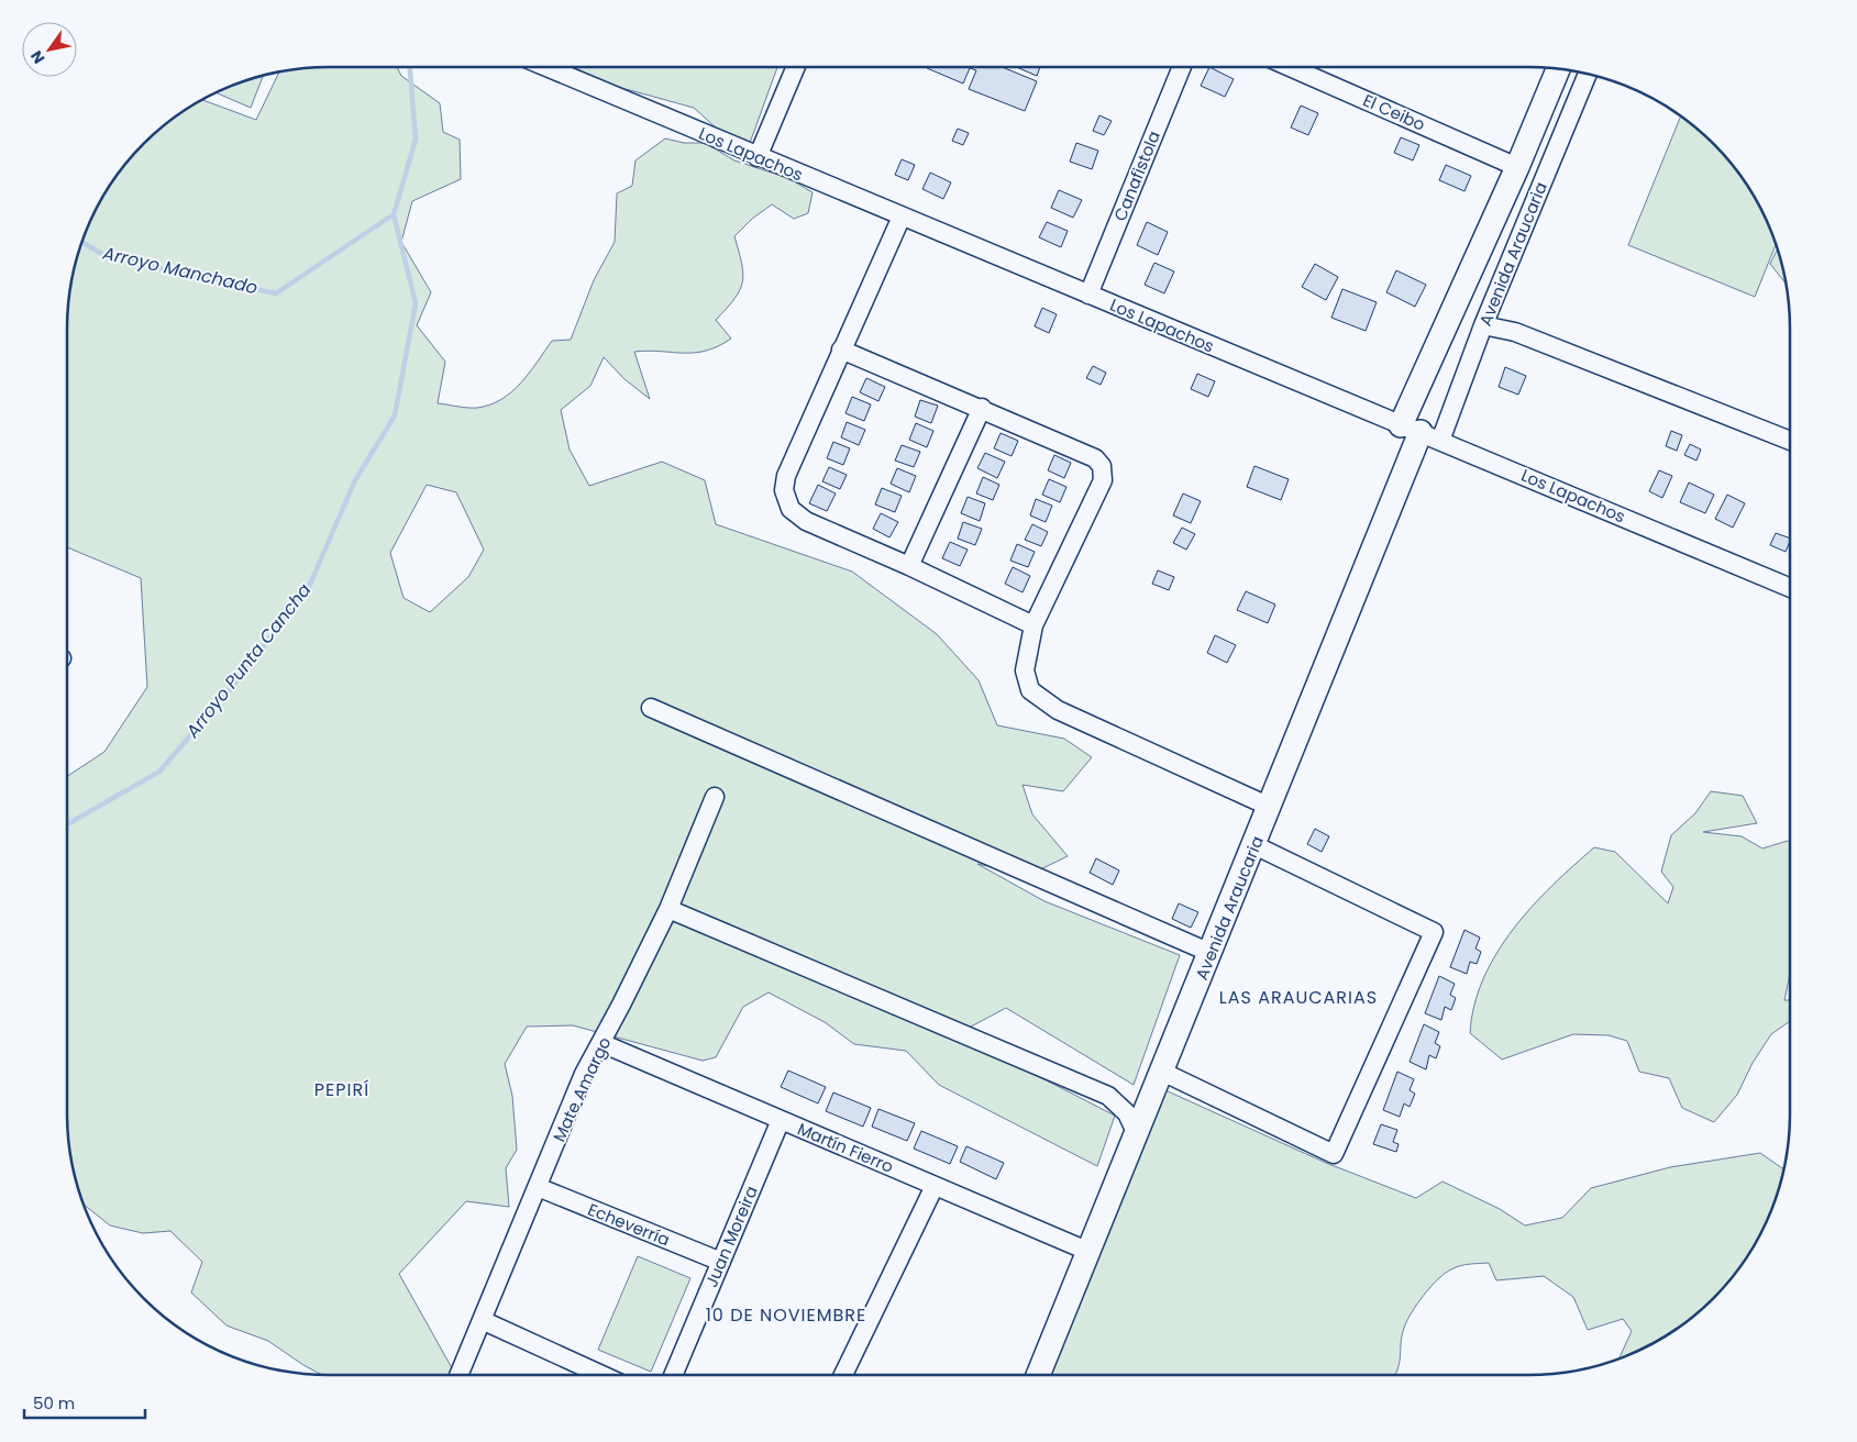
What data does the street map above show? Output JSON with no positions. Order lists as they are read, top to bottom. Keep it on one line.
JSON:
{"streets":{"main road":["Avenida Araucaria"],"street":["El Ceibo","Los Lapachos","Canafistola","Mate Amargo","Martín Fierro","Echeverría","Juan Moreira"]},"crossings":[["El Ceibo","Avenida Araucaria"],["Los Lapachos","Canafistola"],["Los Lapachos","Avenida Araucaria"],["Avenida Araucaria","Martín Fierro"],["Mate Amargo","Martín Fierro"],["Mate Amargo","Echeverría"],["Martín Fierro","Juan Moreira"],["Echeverría","Juan Moreira"]],"districts":["LAS ARAUCARIAS","PEPIRÍ","10 DE NOVIEMBRE"],"water":["Arroyo Manchado","Arroyo Punta Cancha"],"scale_bar":"50 m","north":"bottom left"}
